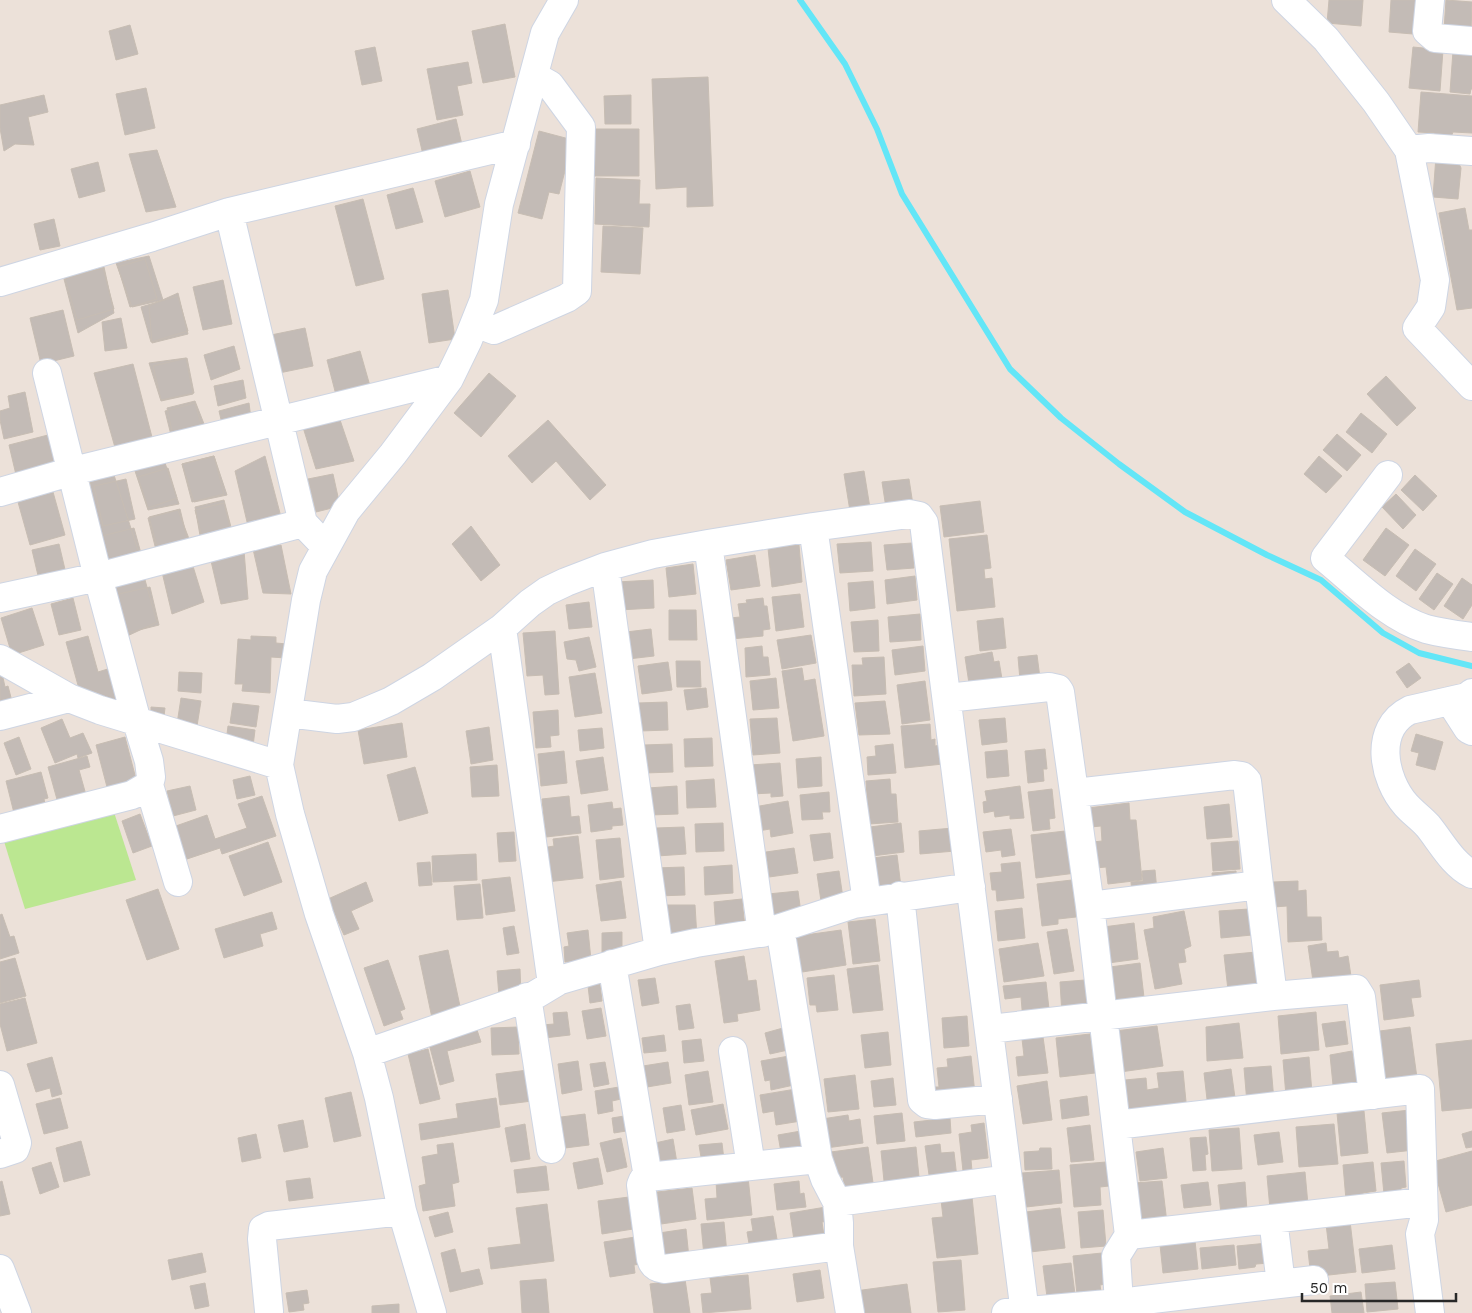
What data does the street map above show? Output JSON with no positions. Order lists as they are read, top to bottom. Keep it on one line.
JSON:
{"scale_bar":"50 m"}
